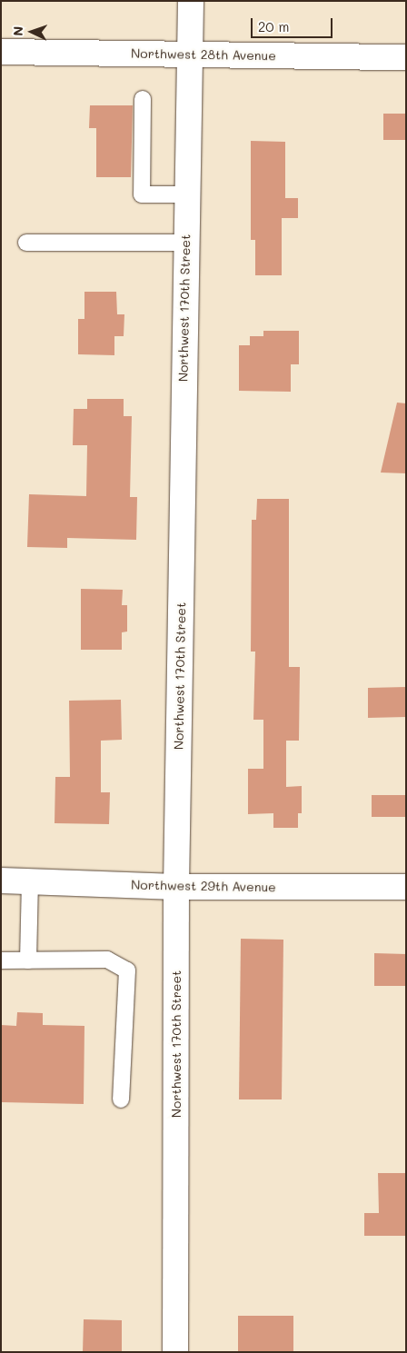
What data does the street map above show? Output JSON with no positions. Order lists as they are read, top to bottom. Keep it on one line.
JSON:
{"streets":{"street":["Northwest 28th Avenue","Northwest 170th Street","Northwest 29th Avenue"]},"crossings":[["Northwest 28th Avenue","Northwest 170th Street"],["Northwest 170th Street","Northwest 29th Avenue"]],"scale_bar":"20 m","north":"left"}
